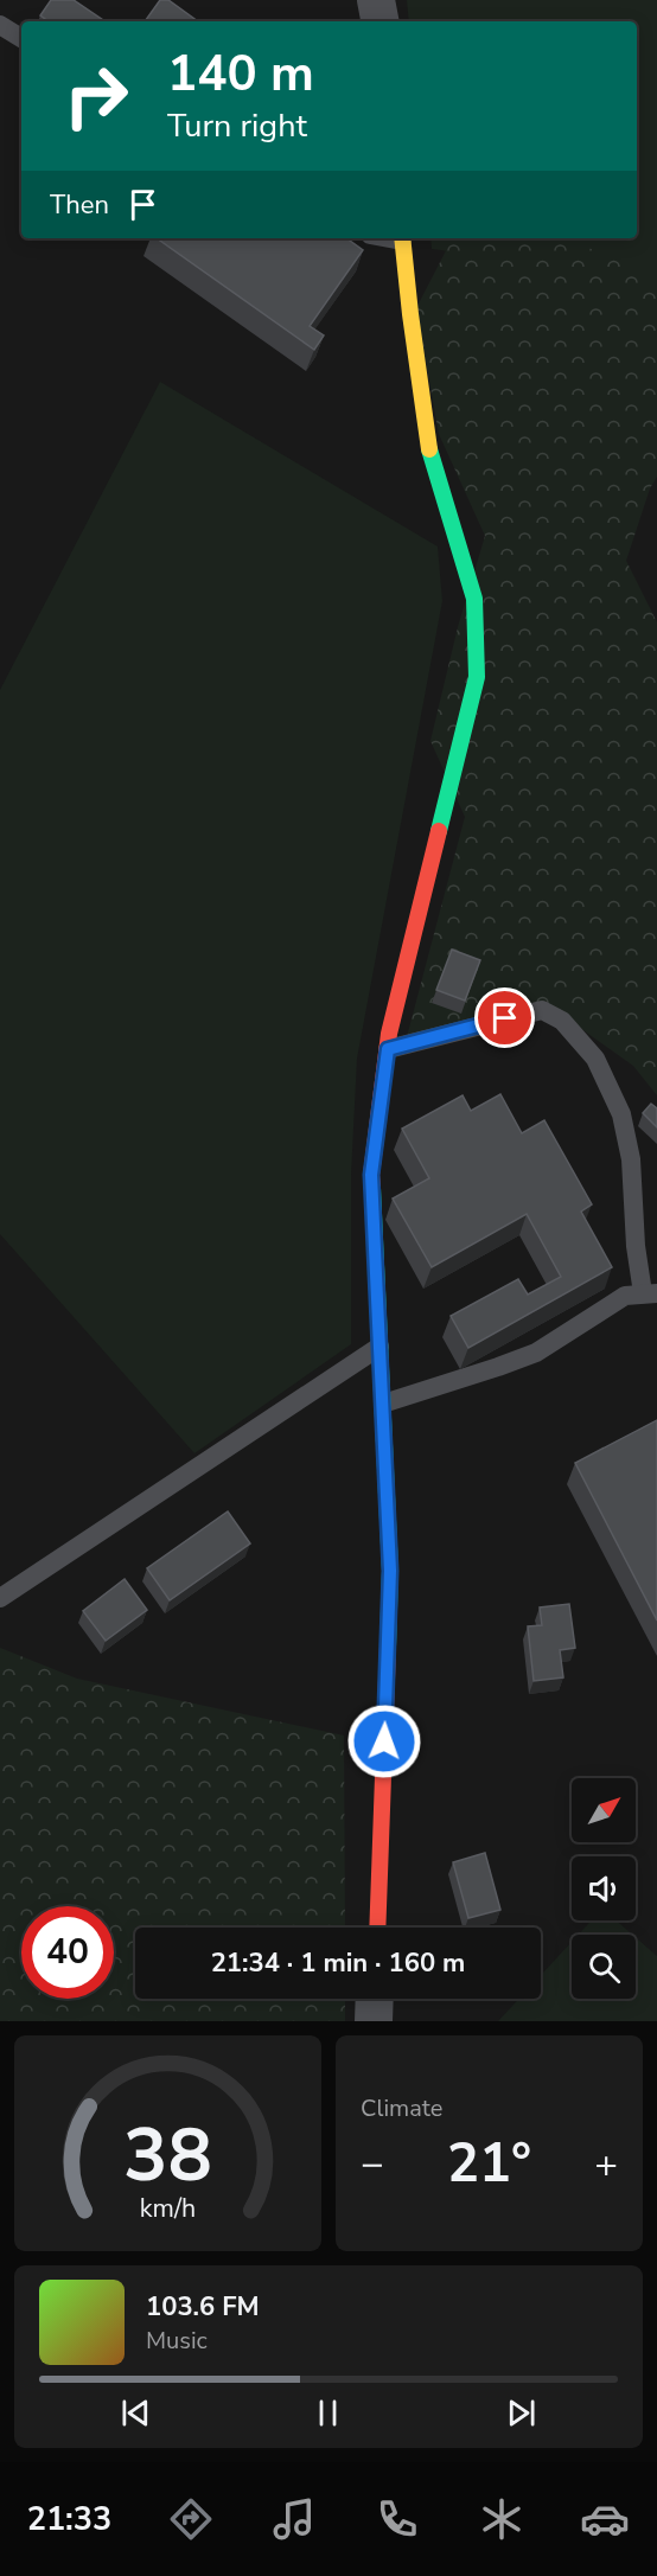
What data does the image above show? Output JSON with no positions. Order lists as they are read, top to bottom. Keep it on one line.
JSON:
{"north":"top right","page":{"turn":["140 m","Turn right"],"then":"Then","limit":"40","trip":"21:34 · 1 min · 160 m","tile":"Climate","heat":["−","21°","+"],"song":["103.6 FM","Music"],"tabs":"21:33","gauge":["38","km/h"]}}
